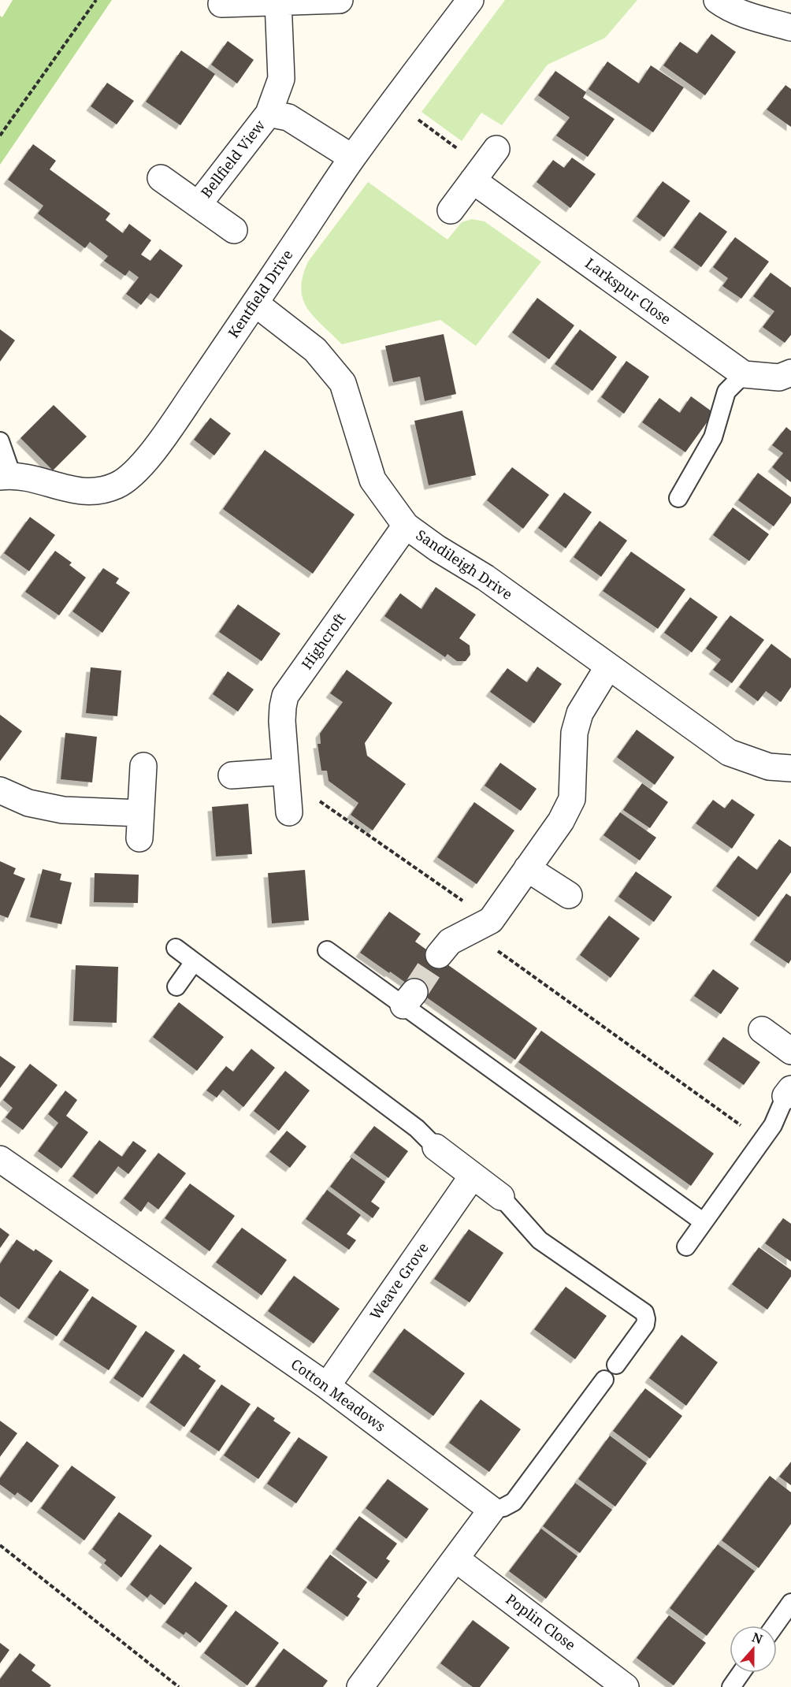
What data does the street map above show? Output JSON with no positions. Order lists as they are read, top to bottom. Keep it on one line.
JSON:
{"streets":{"street":["Bellfield View","Larkspur Close","Kentfield Drive","Sandileigh Drive","Highcroft","Weave Grove","Cotton Meadows","Poplin Close"]},"crossings":[["Bellfield View","Kentfield Drive"],["Kentfield Drive","Sandileigh Drive"],["Sandileigh Drive","Highcroft"],["Weave Grove","Cotton Meadows"]],"north":"top"}
